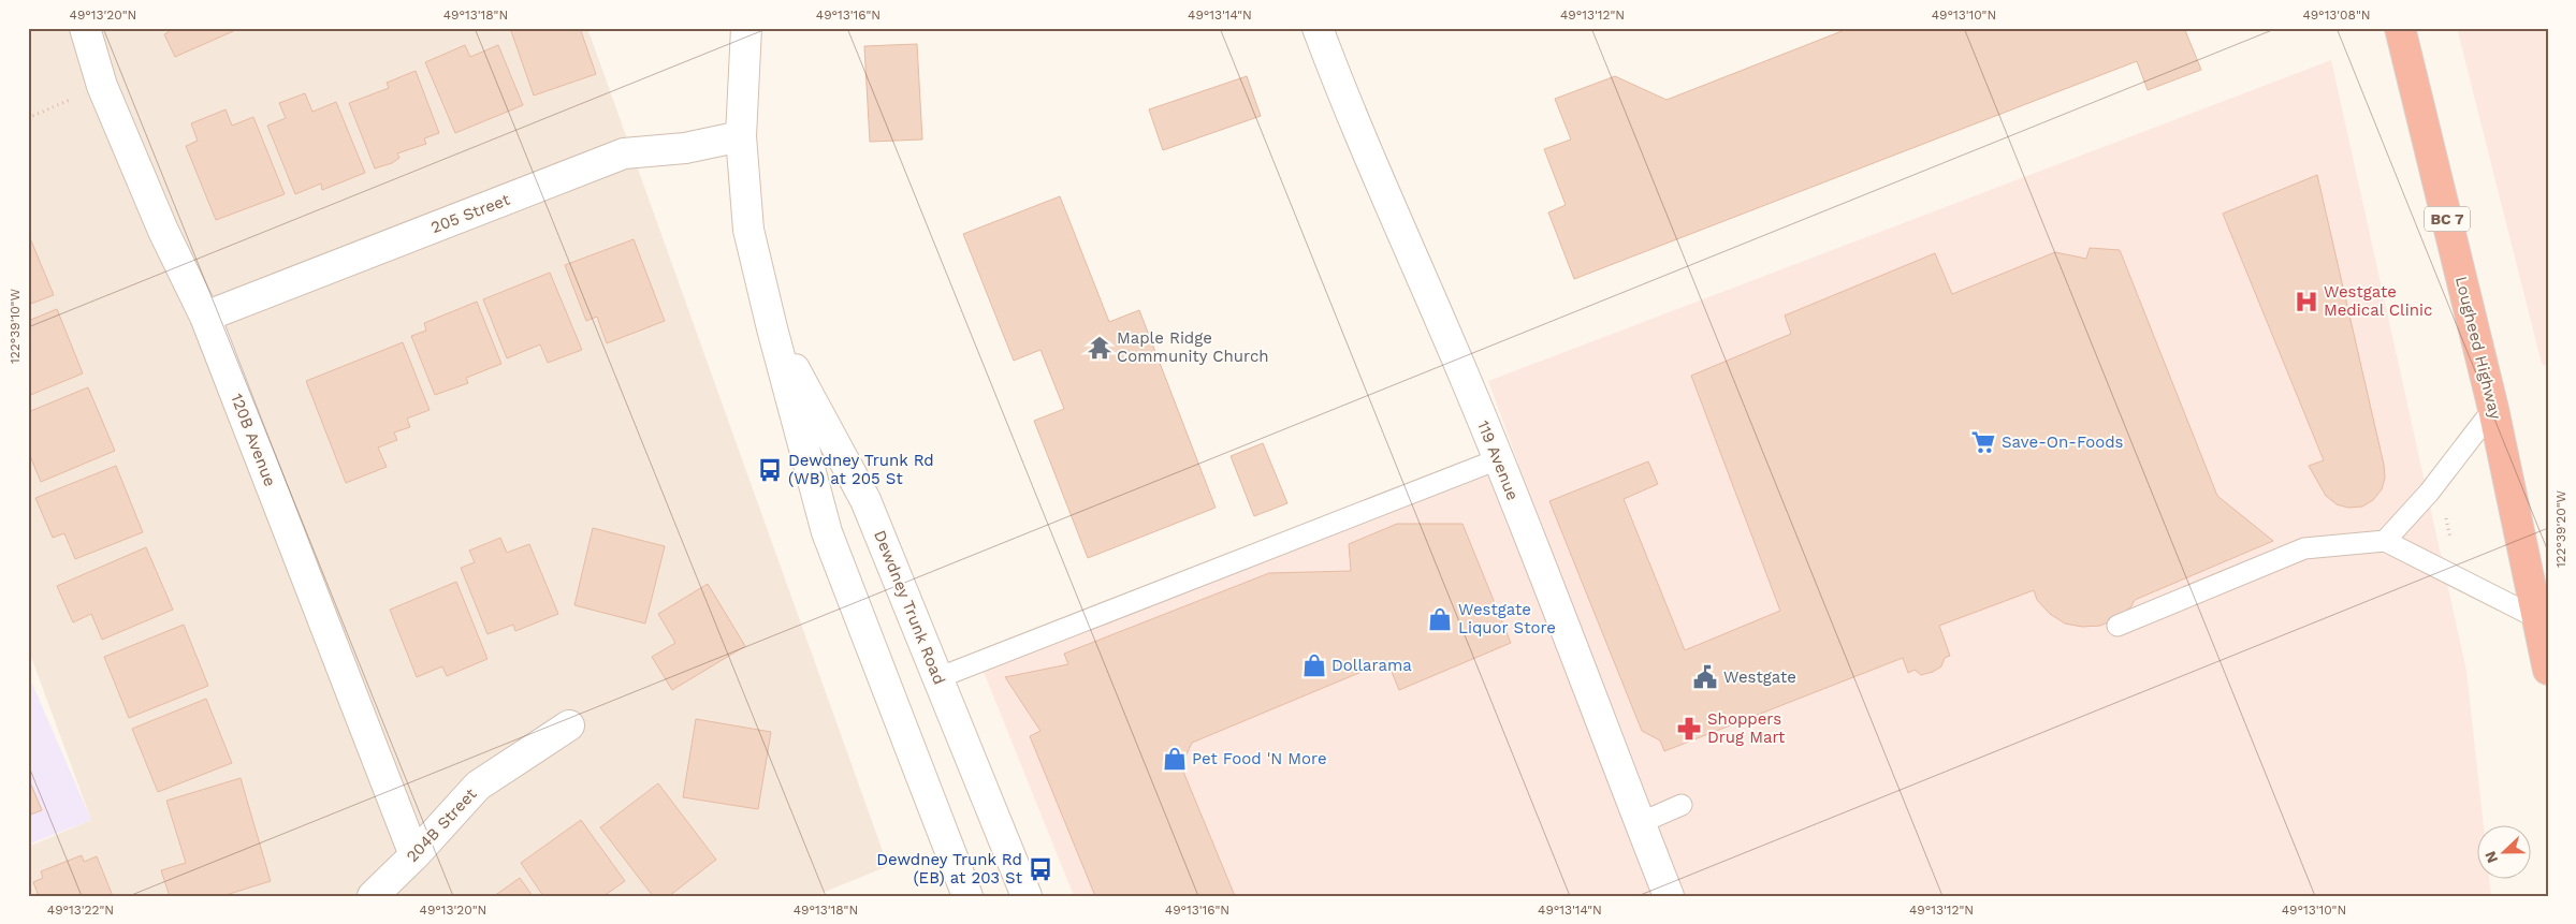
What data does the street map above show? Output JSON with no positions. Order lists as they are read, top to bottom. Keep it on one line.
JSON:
{"streets":{"highway":["BC 7","Lougheed Highway"],"street":["205 Street","120B Avenue","119 Avenue","Dewdney Trunk Road","204B Street"]},"crossings":[["205 Street","120B Avenue"],["205 Street","Dewdney Trunk Road"],["120B Avenue","204B Street"]],"places":{"hospital":["Westgate Medical Clinic"],"temple":["Maple Ridge Community Church"],"supermarket":["Save-On-Foods"],"bus stop":["Dewdney Trunk Rd (WB) at 205 St","Dewdney Trunk Rd (EB) at 203 St"],"shop":["Westgate Liquor Store","Dollarama","Pet Food 'N More"],"public building":["Westgate"],"pharmacy":["Shoppers Drug Mart"]},"north":"left","coordinates":["49°13'20\"N","49°13'18\"N","49°13'16\"N","49°13'14\"N","49°13'12\"N","49°13'10\"N","49°13'08\"N","122°39'10\"W","122°39'20\"W","49°13'22\"N"]}
